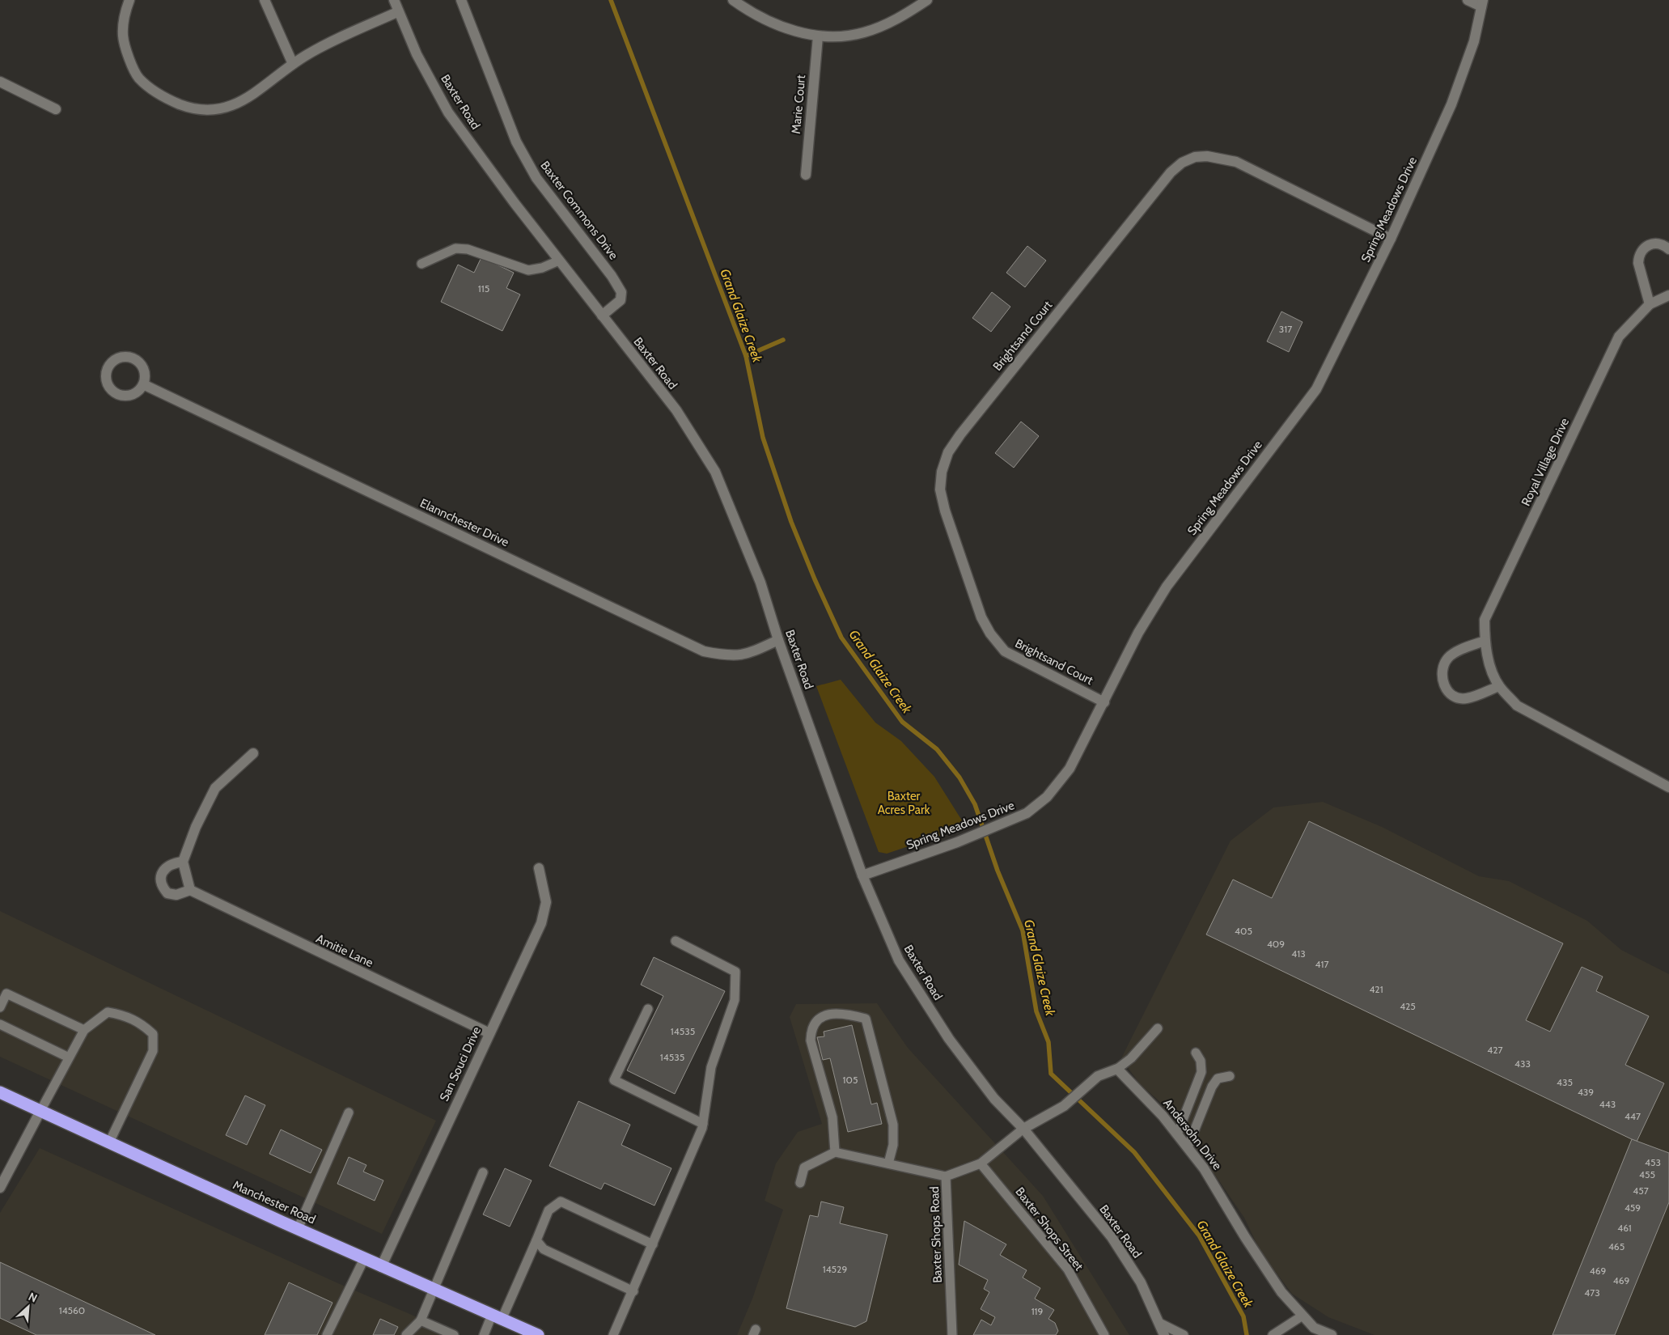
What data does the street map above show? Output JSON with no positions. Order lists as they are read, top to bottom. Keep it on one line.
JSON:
{"streets":{"highway":["Manchester Road"],"street":["Baxter Road","Marie Court","Spring Meadows Drive","Baxter Commons Drive","Brightsand Court","Royal Village Drive","Elannchester Drive","Amitie Lane","San Souci Drive","Andersohn Drive"],"lane":["Baxter Shops Street","Baxter Shops Road"]},"crossings":[["Baxter Road","Spring Meadows Drive"],["Baxter Road","Baxter Commons Drive"],["Baxter Road","Elannchester Drive"],["Baxter Road","Baxter Shops Road"],["Spring Meadows Drive","Brightsand Court"],["Amitie Lane","San Souci Drive"],["San Souci Drive","Manchester Road"],["Baxter Shops Street","Baxter Shops Road"]],"water":["Grand Glaize Creek"],"parks":["Baxter Acres Park"],"house_numbers":["115","317","405","409","413","417","421","425","14535","427","14535","433","105","435","439","443","447","453","455","457","459","461","465","14529","469","469","473","14560","119"],"north":"top right"}
